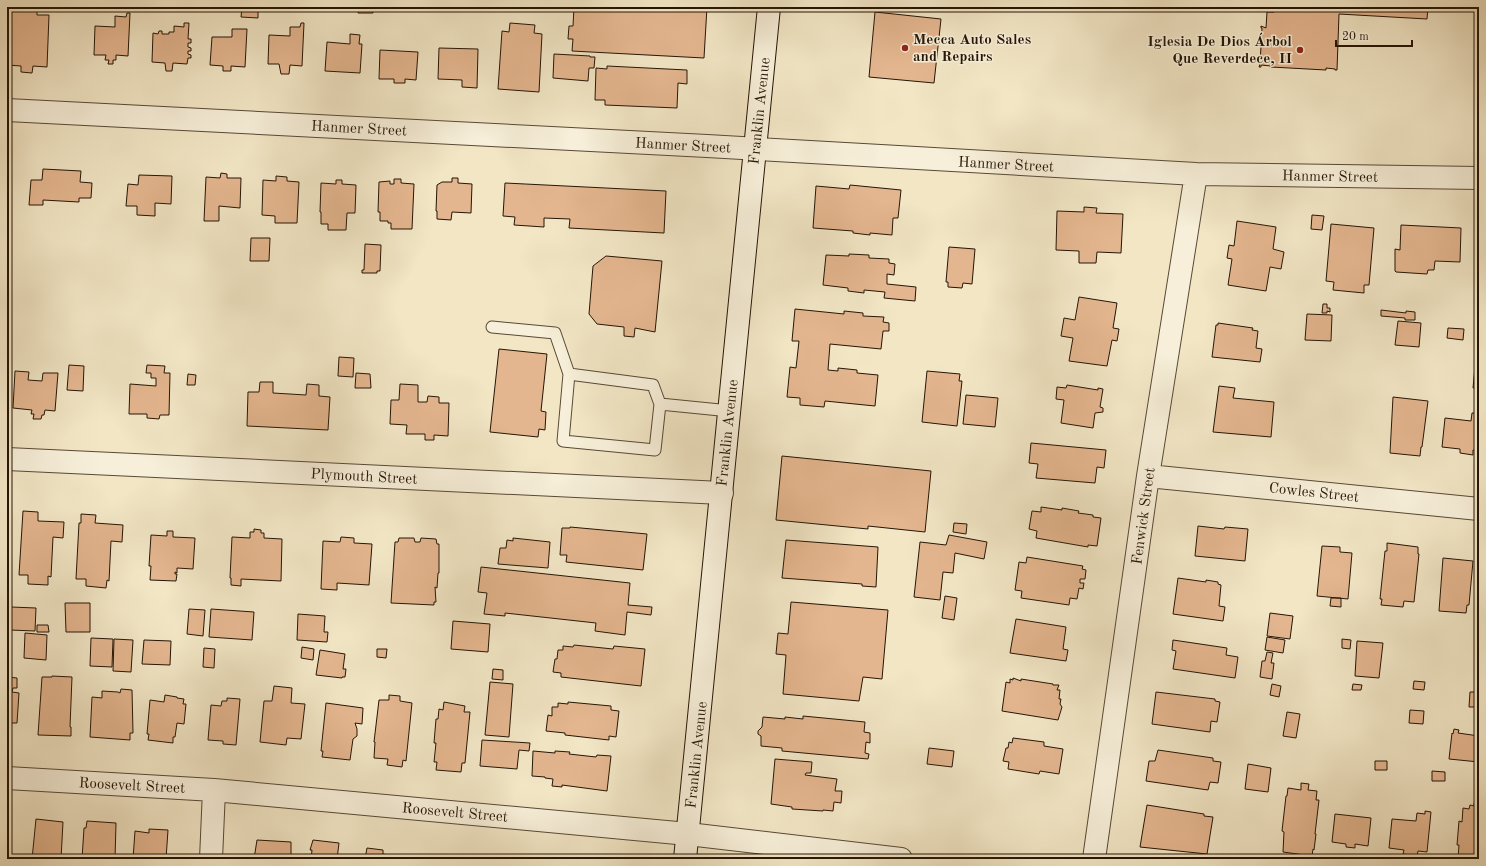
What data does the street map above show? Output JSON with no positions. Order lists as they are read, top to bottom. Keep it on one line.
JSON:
{"streets":{"street":["Franklin Avenue","Hanmer Street","Plymouth Street","Cowles Street","Fenwick Street","Roosevelt Street"]},"crossings":[["Franklin Avenue","Hanmer Street"],["Franklin Avenue","Plymouth Street"],["Franklin Avenue","Roosevelt Street"],["Hanmer Street","Fenwick Street"],["Cowles Street","Fenwick Street"]],"places":["Mecca Auto Sales and Repairs","Iglesia De Dios Árbol Que Reverdece, II"],"scale_bar":"20 m"}
